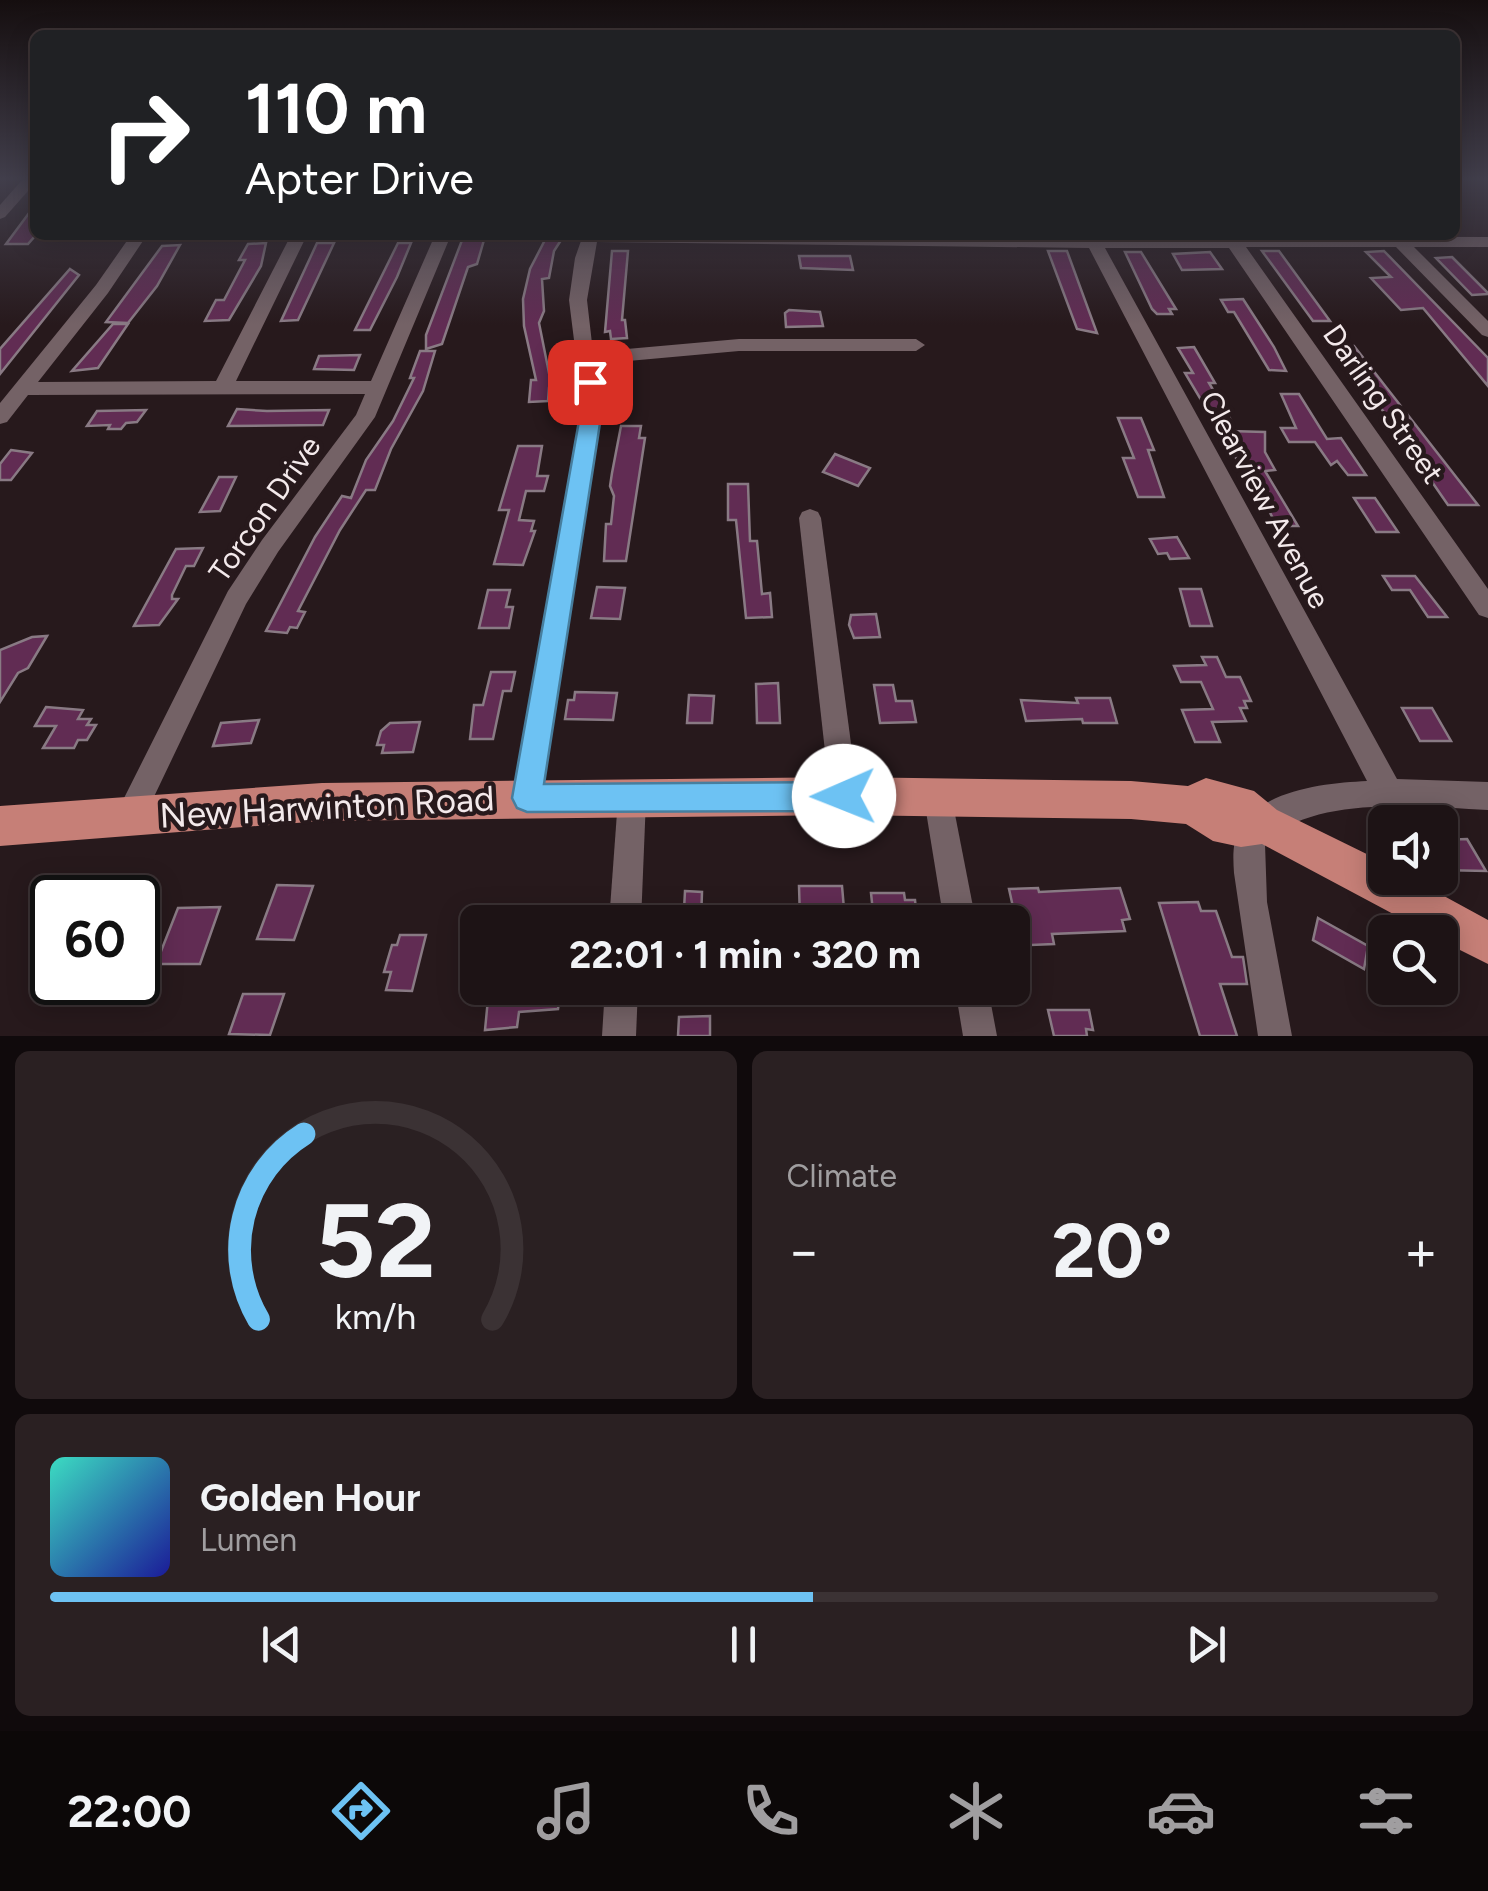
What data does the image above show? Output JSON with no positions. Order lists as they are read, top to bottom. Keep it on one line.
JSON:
{"streets":{"main road":["New Harwinton Road"],"street":["Darling Street","Clearview Avenue","Torcon Drive"]},"crossings":[["Torcon Drive","New Harwinton Road"]],"page":{"turn":["110 m","Apter Drive"],"limit":"60","trip":"22:01 · 1 min · 320 m","tile":"Climate","heat":["−","20°","+"],"song":["Golden Hour","Lumen"],"tabs":"22:00","gauge":["52","km/h"]}}
